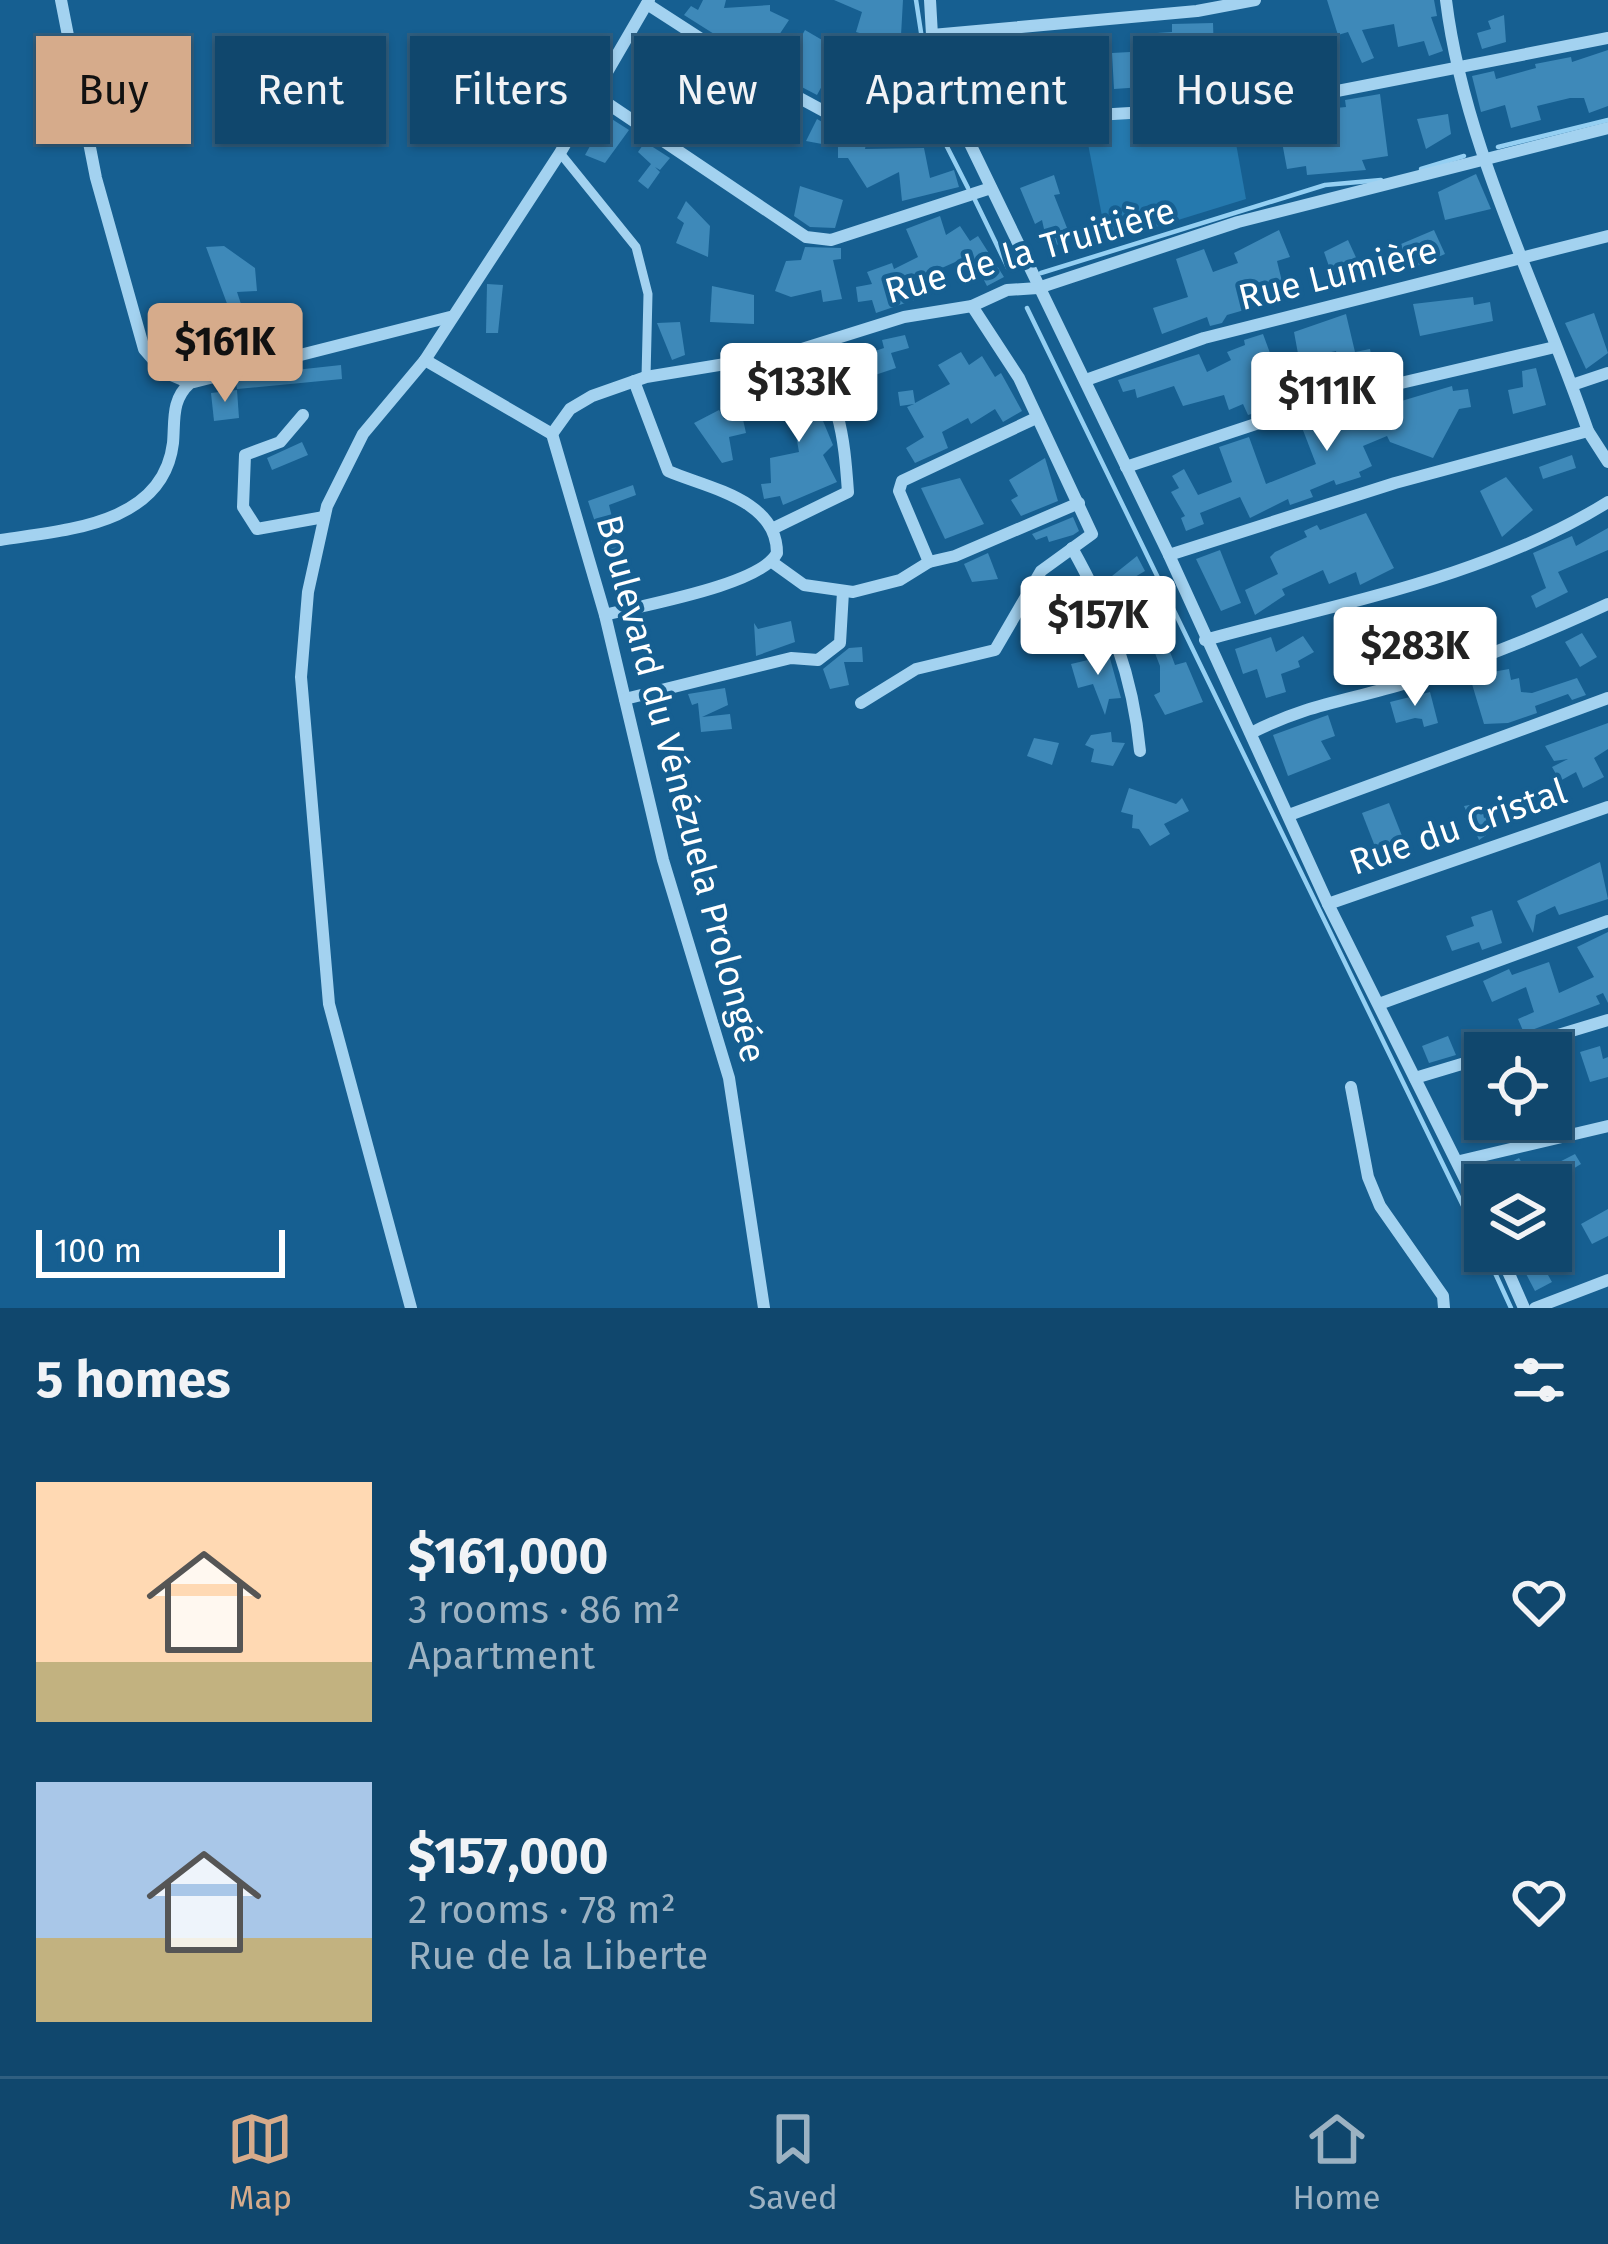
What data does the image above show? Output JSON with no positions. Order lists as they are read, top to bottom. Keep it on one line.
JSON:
{"streets":{"street":["Rue de la Truitière","Rue Lumière","Boulevard du Vénézuela Prolongée","Rue du Cristal"]},"crossings":[["Rue de la Truitière","Boulevard du Vénézuela Prolongée"]],"scale_bar":"100 m","page":{"chip":["Buy","Rent","Filters","New","Apartment","House"],"price":["$161K","$133K","$111K","$157K","$283K"],"scale":"100 m","heading":"5 homes","list":[{"name":"$161,000","note":"3 rooms · 86 m² · Apartment"},{"name":"$157,000","note":"2 rooms · 78 m² · Rue de la Liberte"}],"tabs":["Map","Saved","Home"]}}
